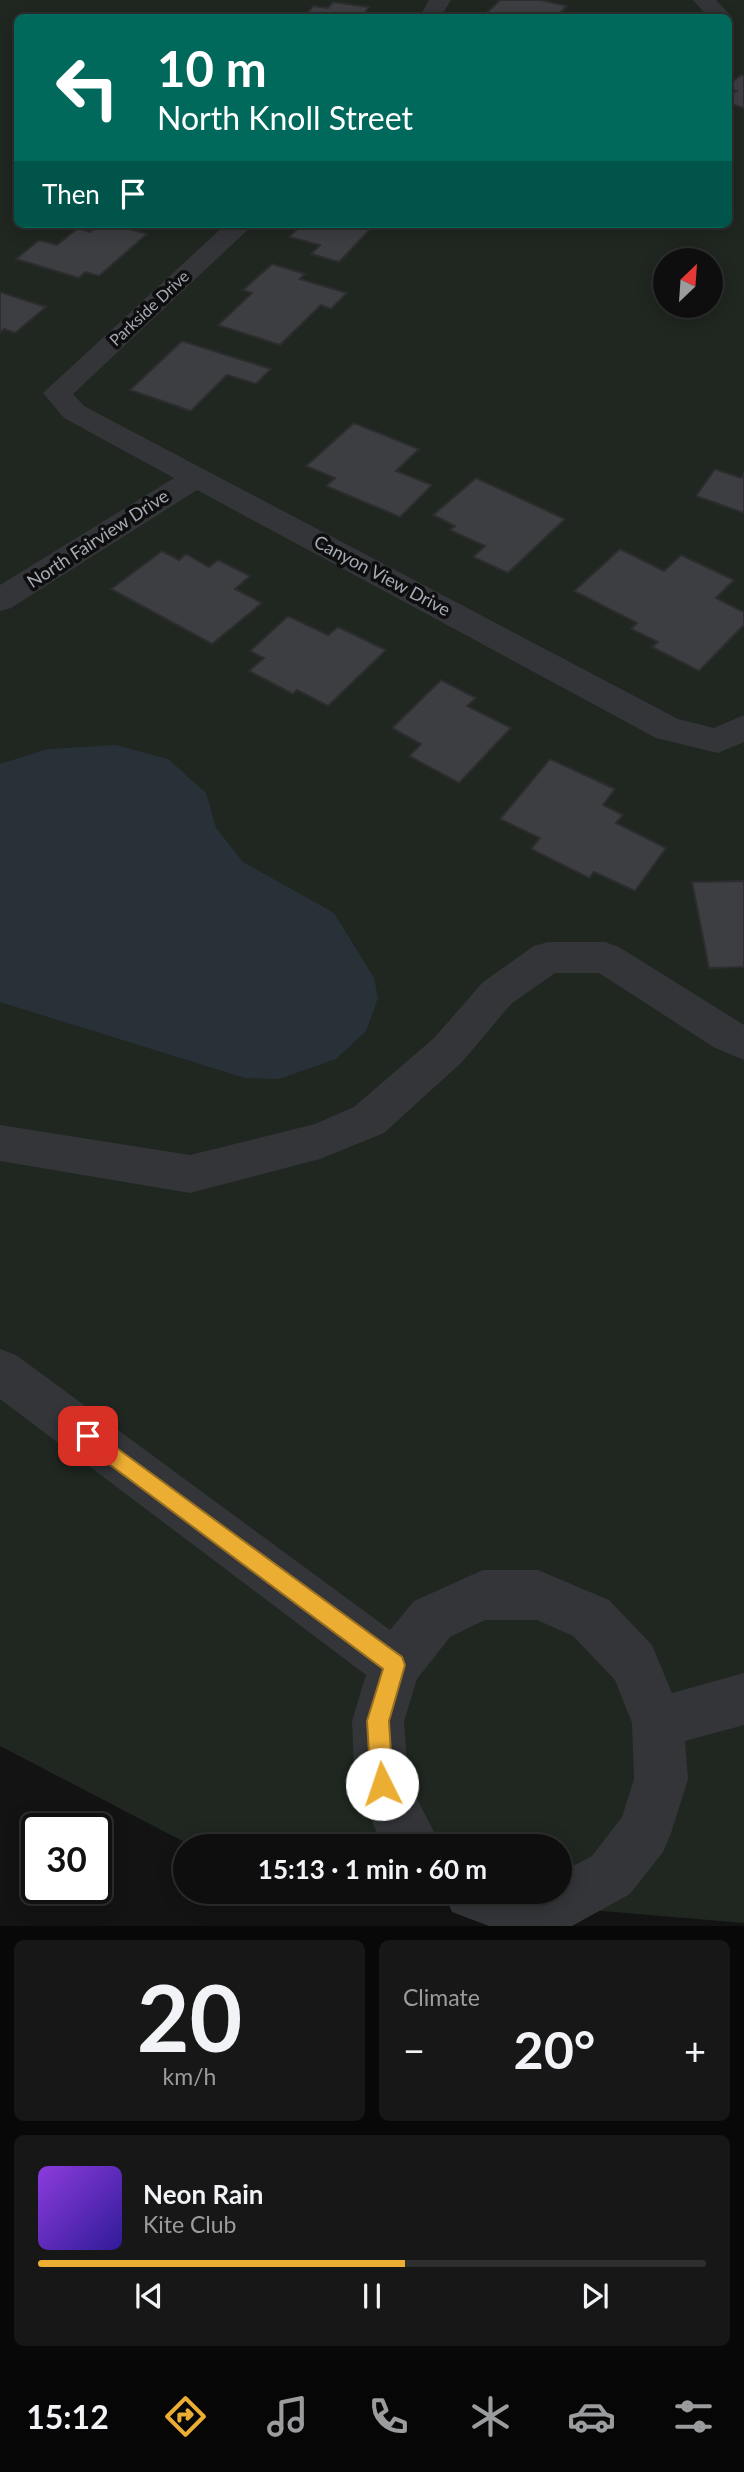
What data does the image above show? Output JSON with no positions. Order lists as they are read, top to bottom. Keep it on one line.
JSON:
{"streets":{"street":["Parkside Drive","North Fairview Drive","Canyon View Drive"]},"crossings":[["Parkside Drive","Canyon View Drive"],["North Fairview Drive","Canyon View Drive"]],"north":"top right","page":{"turn":["10 m","North Knoll Street"],"then":"Then","limit":"30","trip":"15:13 · 1 min · 60 m","tile":[["20","km/h"],"Climate"],"heat":["−","20°","+"],"song":["Neon Rain","Kite Club"],"tabs":"15:12"}}
